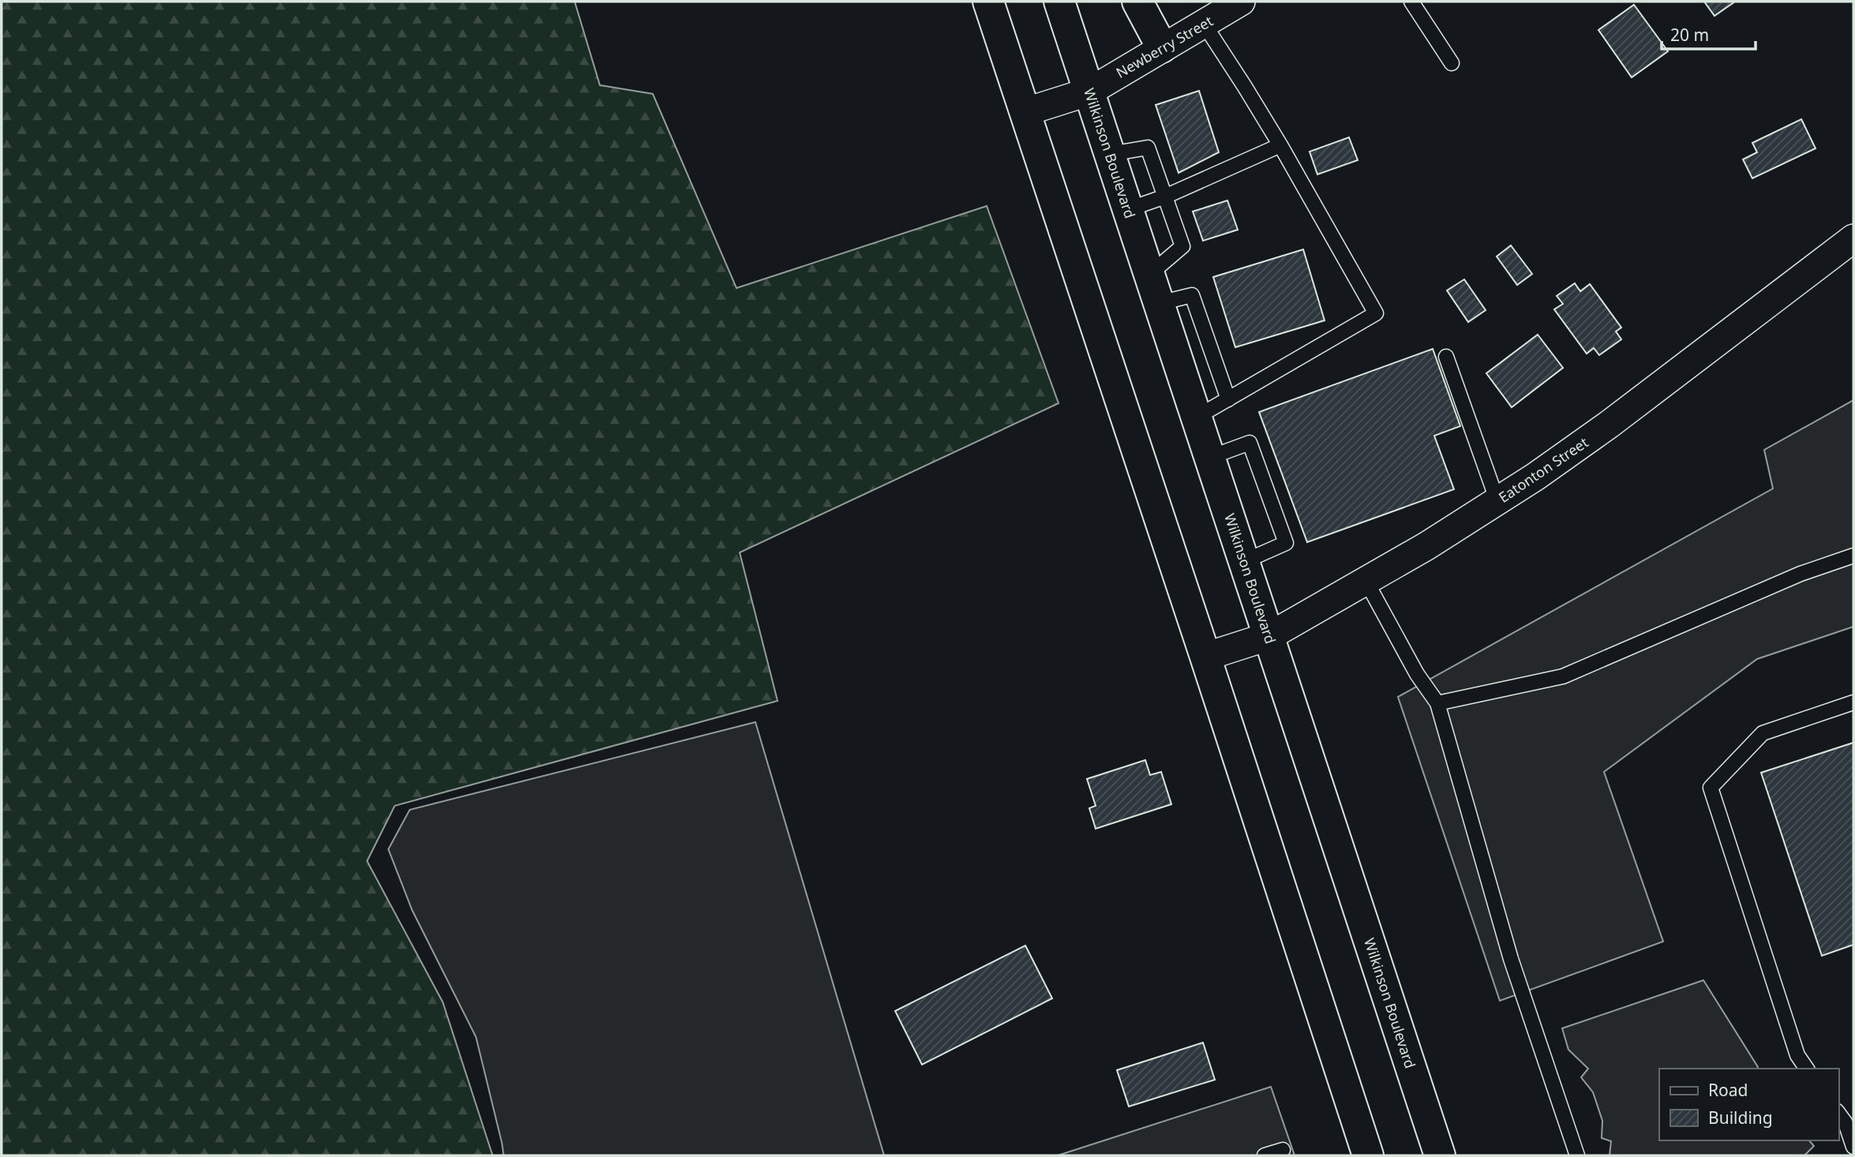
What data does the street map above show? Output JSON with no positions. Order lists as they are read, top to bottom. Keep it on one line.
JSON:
{"streets":{"main road":["Wilkinson Boulevard"],"street":["Newberry Street","Eatonton Street"]},"crossings":[["Newberry Street","Wilkinson Boulevard"],["Wilkinson Boulevard","Eatonton Street"]],"legend":["Road","Building"],"scale_bar":"20 m"}
